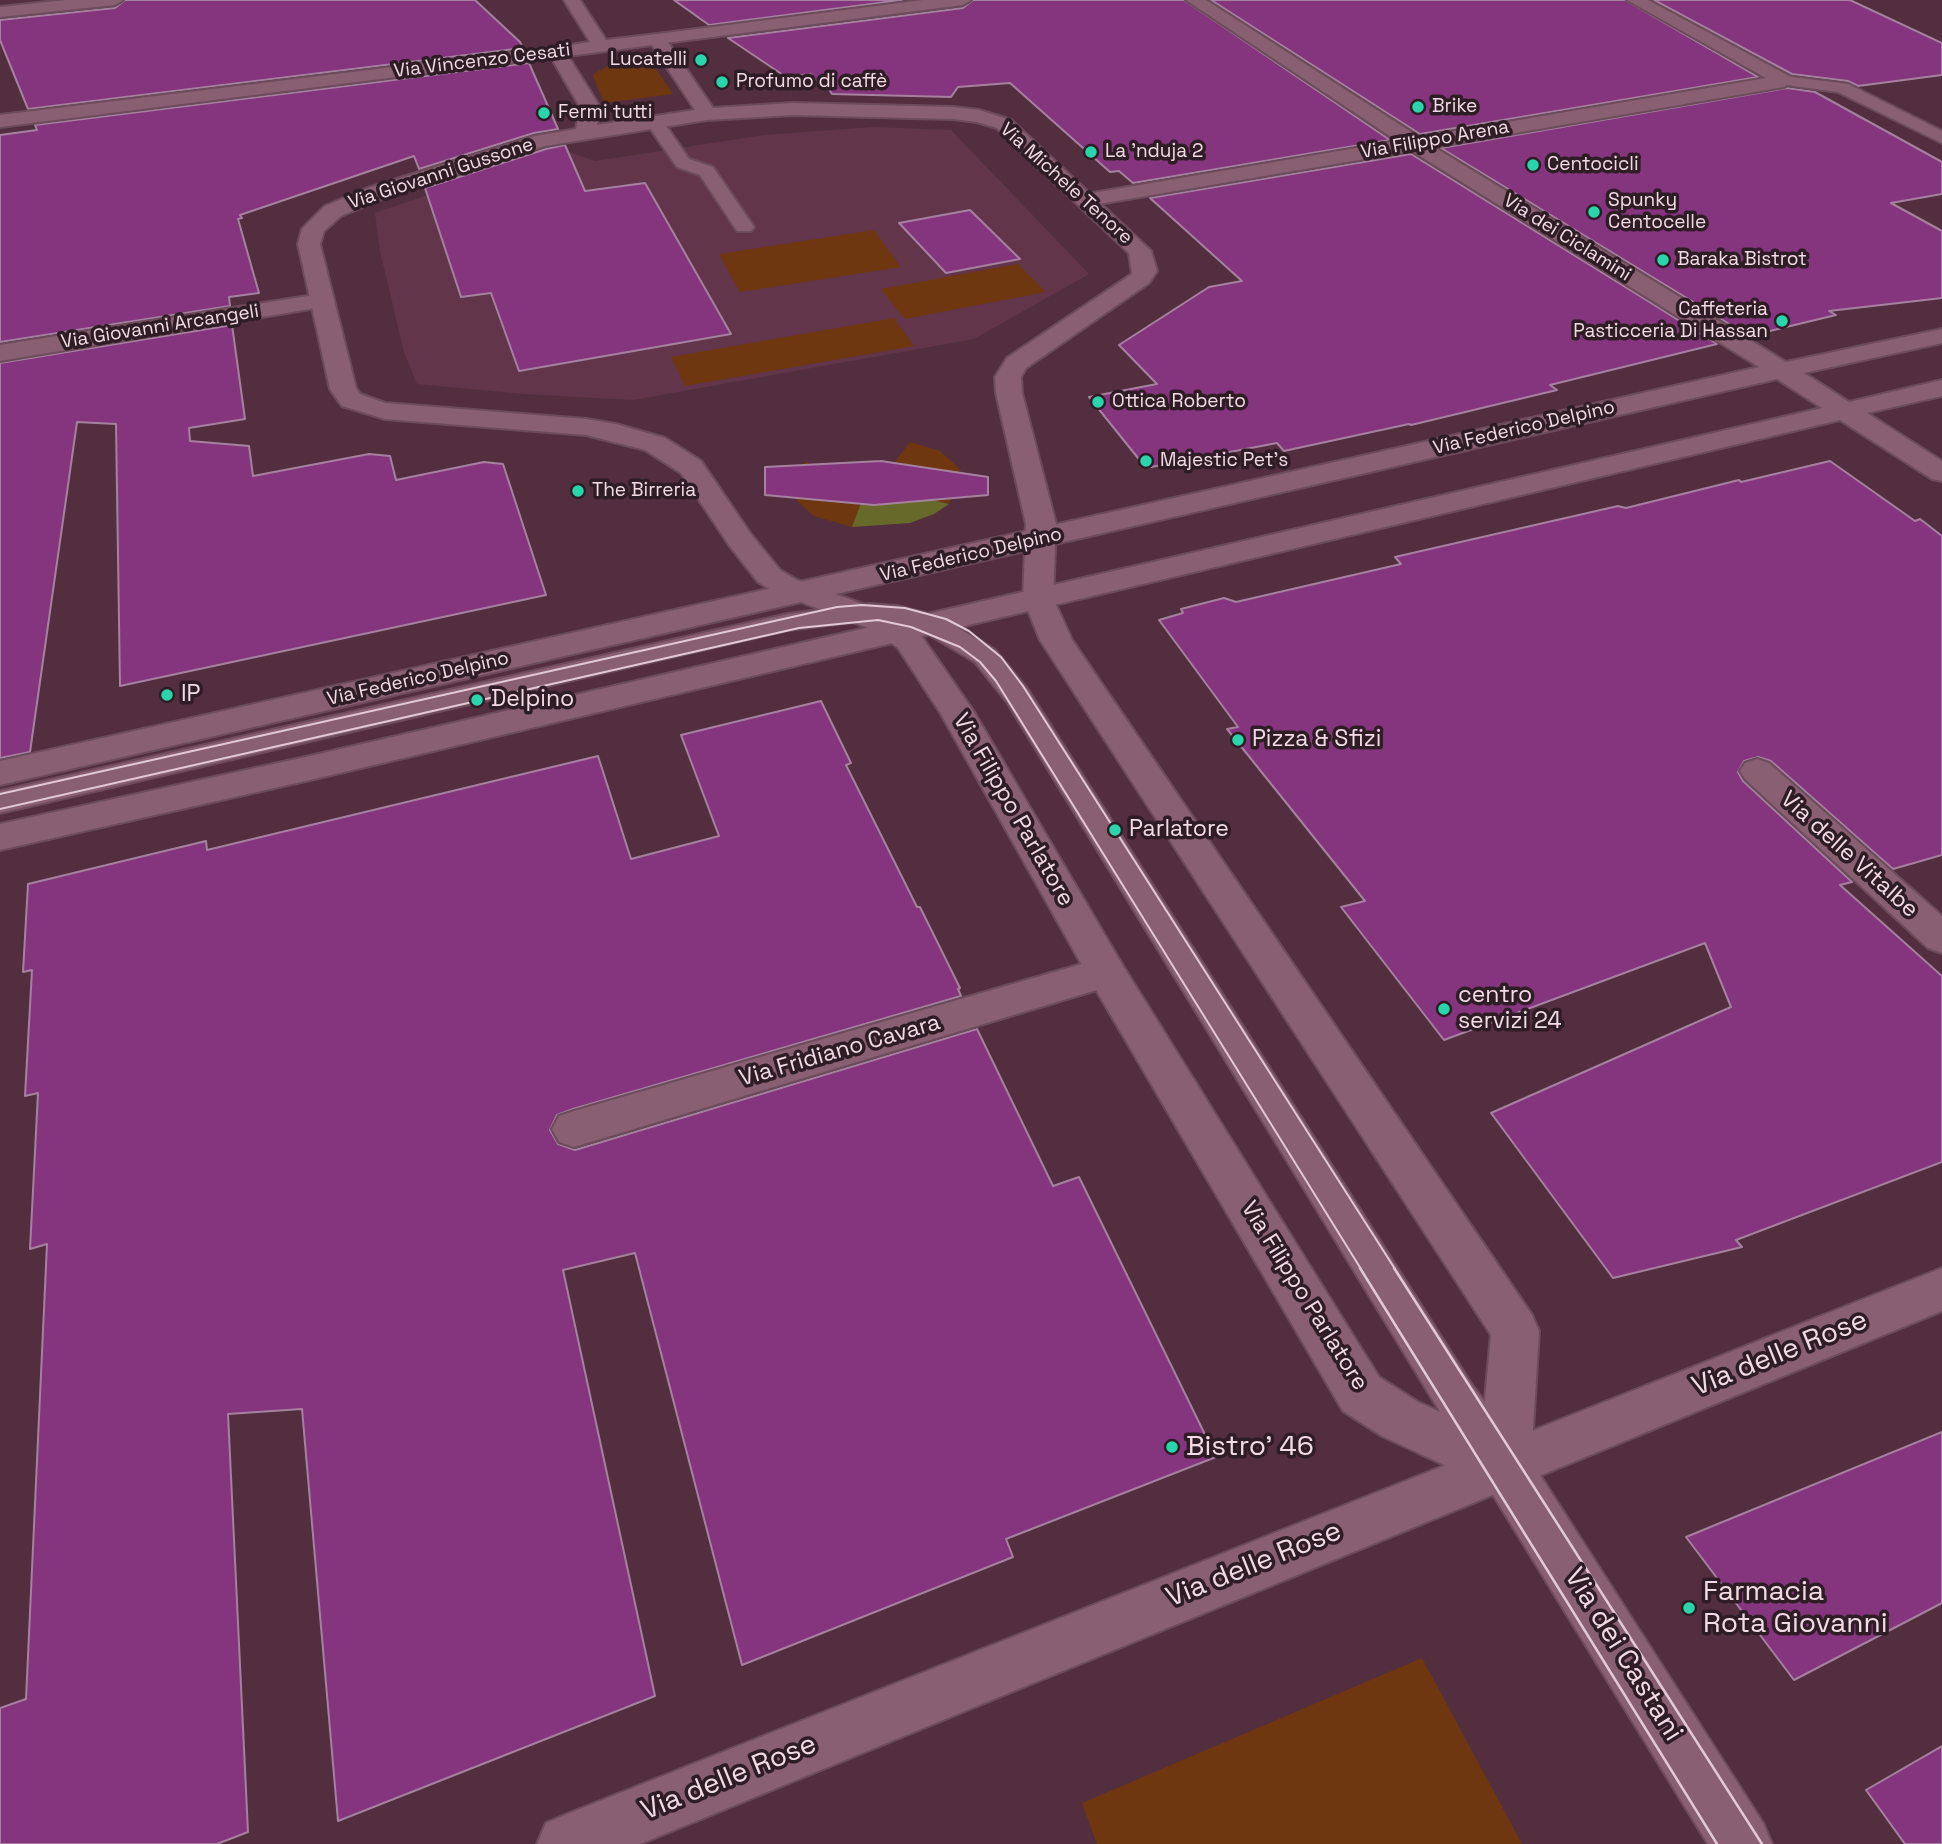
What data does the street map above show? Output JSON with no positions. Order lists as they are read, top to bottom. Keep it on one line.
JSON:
{"streets":{"street":["Via Vincenzo Cesati","Via Filippo Arena","Via Giovanni Gussone","Via Michele Tenore","Via dei Ciclamini","Via Giovanni Arcangeli","Via Federico Delpino","Via Filippo Parlatore","Via delle Vitalbe","Via Fridiano Cavara","Via delle Rose","Via dei Castani"]},"crossings":[["Via Filippo Arena","Via Michele Tenore"],["Via Filippo Arena","Via dei Ciclamini"],["Via Giovanni Gussone","Via Michele Tenore"],["Via Giovanni Gussone","Via Giovanni Arcangeli"],["Via Giovanni Gussone","Via Federico Delpino"],["Via Michele Tenore","Via Federico Delpino"],["Via dei Ciclamini","Via Federico Delpino"],["Via Filippo Parlatore","Via Fridiano Cavara"],["Via Filippo Parlatore","Via delle Rose"],["Via Filippo Parlatore","Via dei Castani"],["Via delle Rose","Via dei Castani"]],"places":["Lucatelli","Profumo di caffè","Brike","Fermi tutti","La 'nduja 2","Centocicli","Spunky Centocelle","Baraka Bistrot","Caffeteria Pasticceria Di Hassan","Ottica Roberto","Majestic Pet's","The Birreria","IP","Delpino","Pizza & Sfizi","Parlatore","centro servizi 24","Bistro’ 46","Farmacia Rota Giovanni"]}
